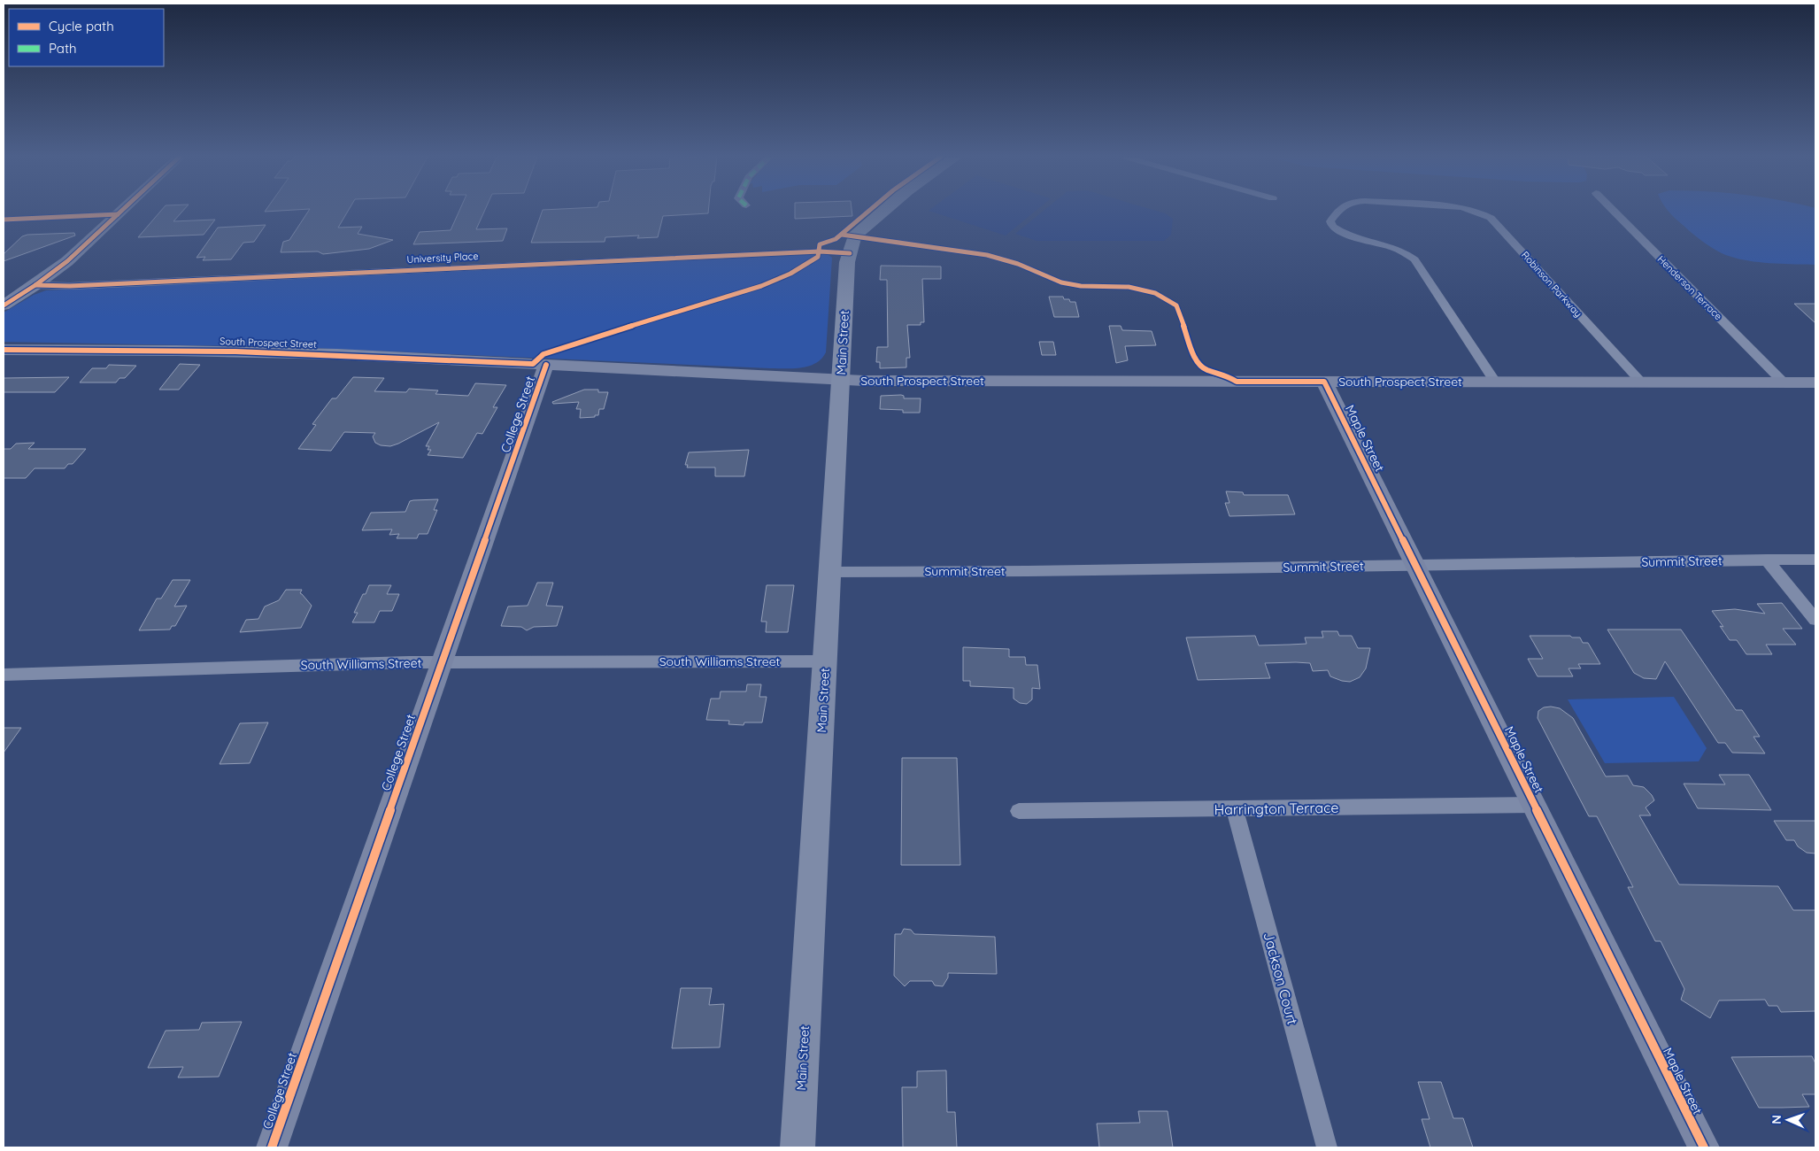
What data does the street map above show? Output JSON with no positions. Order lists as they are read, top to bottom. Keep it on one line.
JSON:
{"streets":{"main road":["Main Street"],"street":["University Place","Robinson Parkway","Henderson Terrace","South Prospect Street","College Street","Maple Street","Summit Street","South Williams Street","Harrington Terrace","Jackson Court"]},"crossings":[["University Place","Main Street"],["Robinson Parkway","South Prospect Street"],["Henderson Terrace","South Prospect Street"],["South Prospect Street","Main Street"],["South Prospect Street","College Street"],["South Prospect Street","Maple Street"],["Main Street","Summit Street"],["Main Street","South Williams Street"],["College Street","South Williams Street"],["Maple Street","Summit Street"],["Maple Street","Harrington Terrace"],["Harrington Terrace","Jackson Court"]],"legend":["Cycle path","Path"],"north":"left"}
